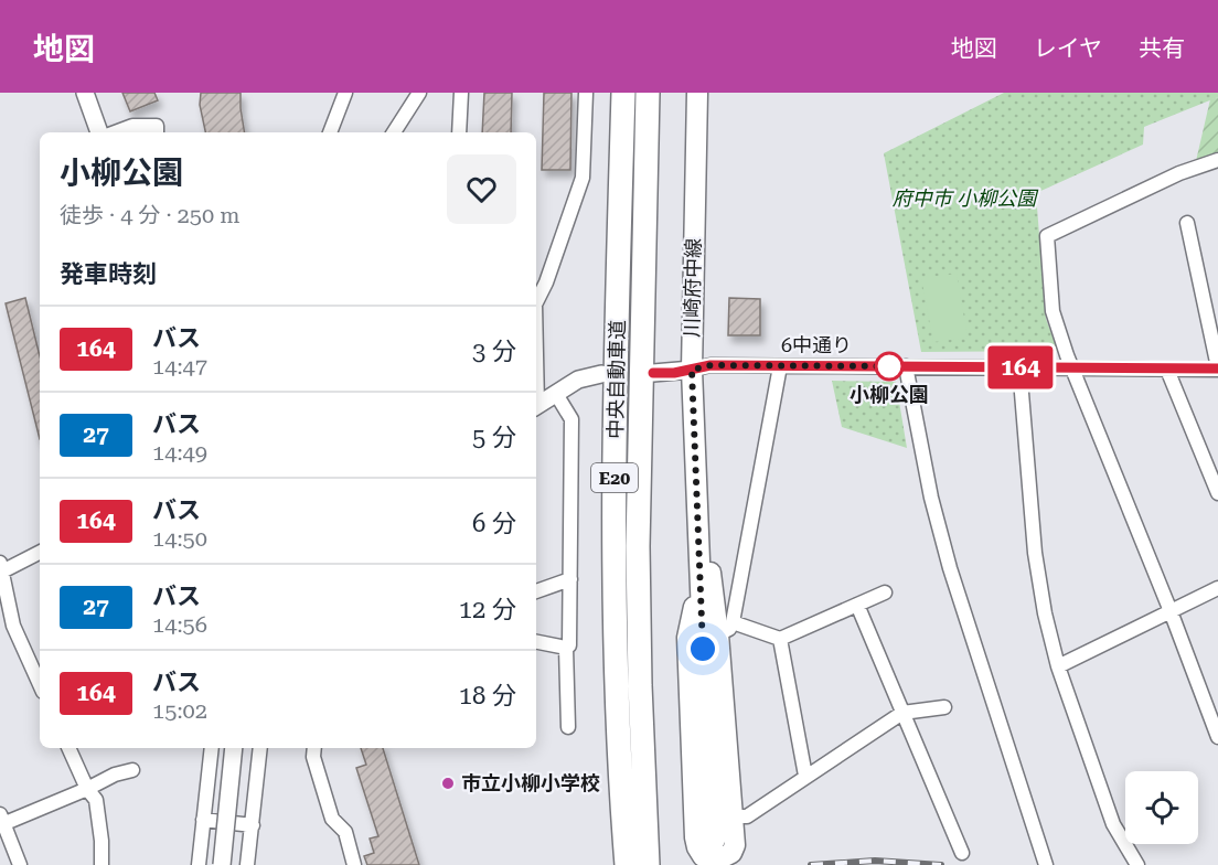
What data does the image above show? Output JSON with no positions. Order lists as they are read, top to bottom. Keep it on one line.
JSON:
{"streets":{"highway":["中央自動車道","E20"],"main road":["川崎府中線"],"street":["6中通り"]},"crossings":[["川崎府中線","6中通り"]],"parks":["府中市 小柳公園"],"places":["小柳公園","市立小柳小学校"],"lines":["bus line 164"],"page":{"header":"地図","nav":["地図","レイヤ","共有"],"on_map":"164","heading":[["小柳公園","徒歩 · 4 分 · 250 m"],"発車時刻"],"list":[{"mark":"164","name":"バス","note":"14:47","value":"3 分"},{"mark":"27","name":"バス","note":"14:49","value":"5 分"},{"mark":"164","name":"バス","note":"14:50","value":"6 分"},{"mark":"27","name":"バス","note":"14:56","value":"12 分"},{"mark":"164","name":"バス","note":"15:02","value":"18 分"}]}}
